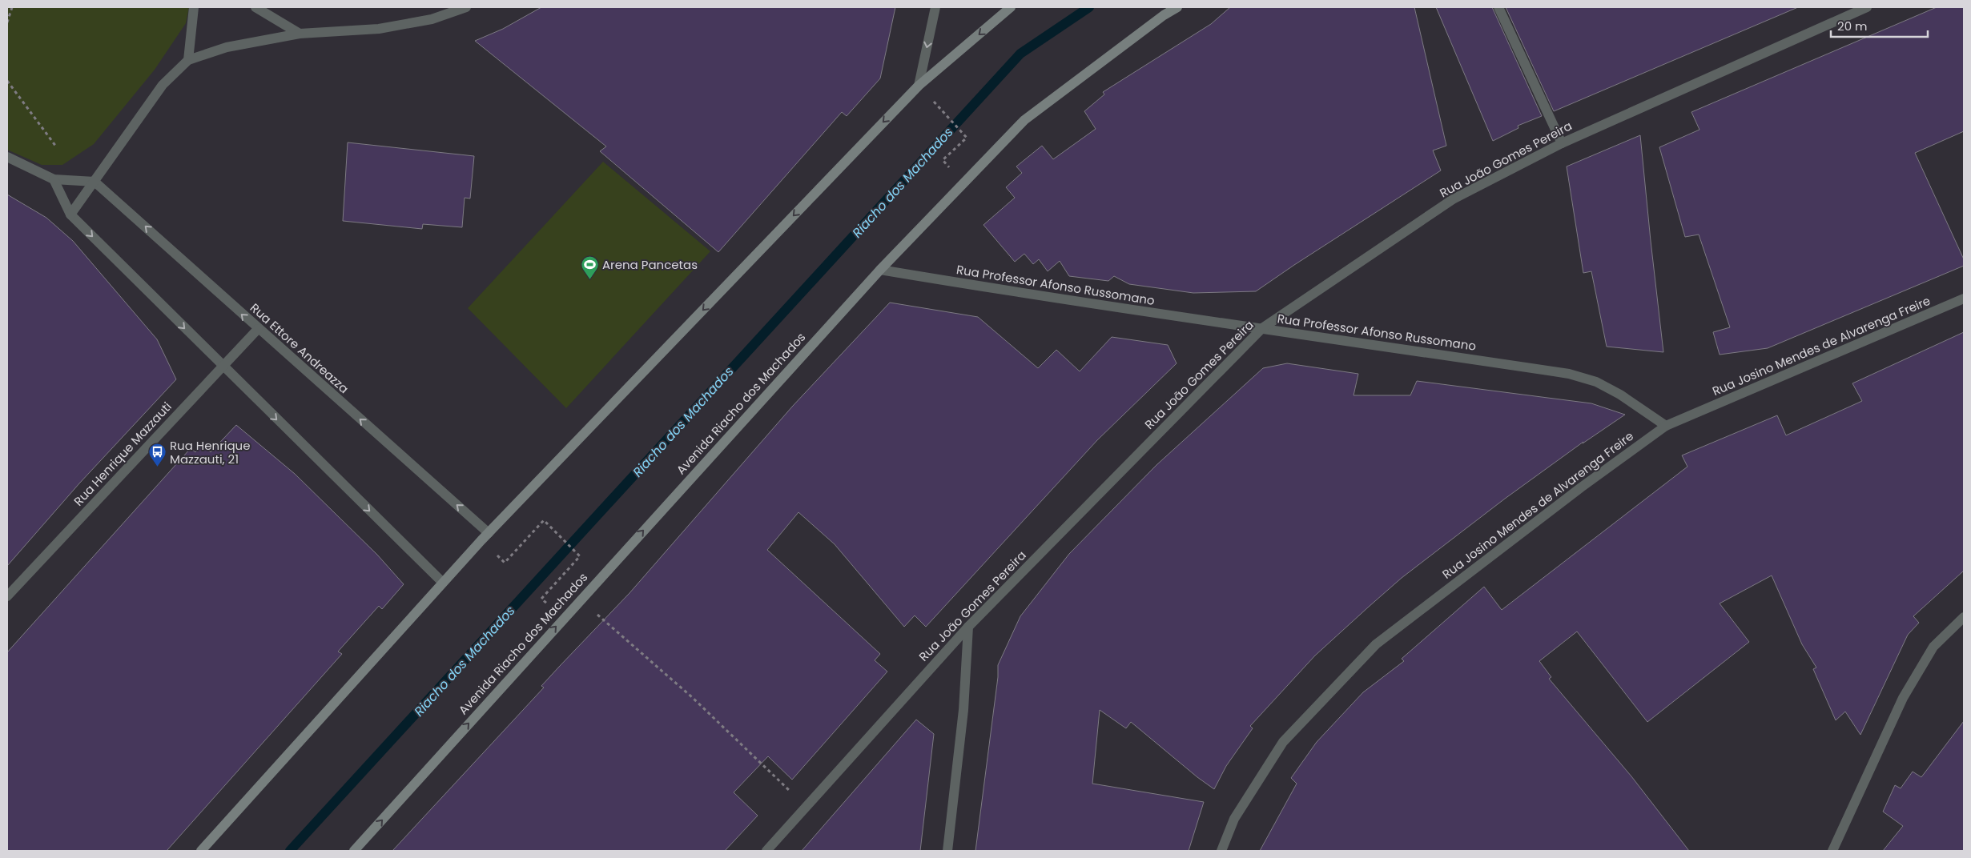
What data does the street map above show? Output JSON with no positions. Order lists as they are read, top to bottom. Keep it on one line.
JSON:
{"streets":{"street":["Rua João Gomes Pereira","Rua Professor Afonso Russomano","Rua Josino Mendes de Alvarenga Freire","Rua Ettore Andreazza","Avenida Riacho dos Machados","Rua Henrique Mazzauti"]},"crossings":[["Rua João Gomes Pereira","Rua Professor Afonso Russomano"],["Rua Professor Afonso Russomano","Rua Josino Mendes de Alvarenga Freire"],["Rua Professor Afonso Russomano","Avenida Riacho dos Machados"],["Rua Ettore Andreazza","Rua Henrique Mazzauti"]],"one_way":["Avenida Riacho dos Machados"],"water":["Riacho dos Machados"],"places":{"sports":["Arena Pancetas"],"bus stop":["Rua Henrique Mazzauti, 21"]},"scale_bar":"20 m"}
